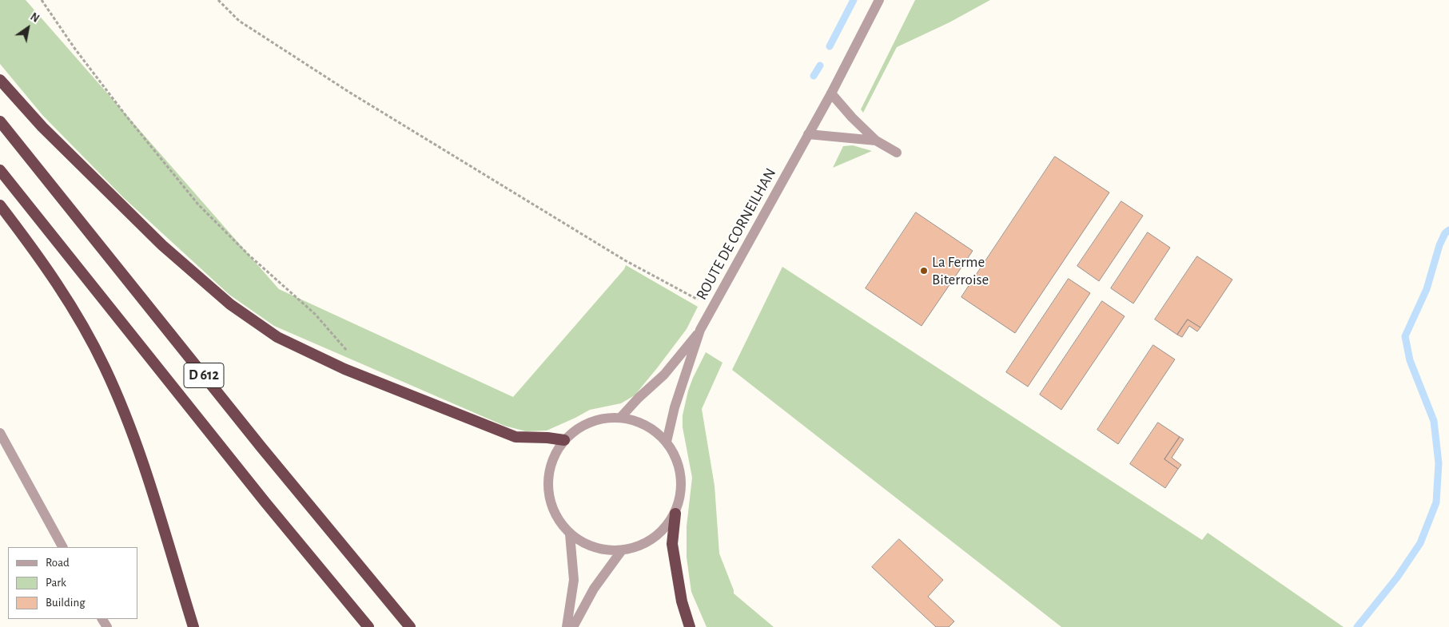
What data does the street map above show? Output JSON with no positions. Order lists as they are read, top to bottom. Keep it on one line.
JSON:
{"streets":{"highway":["D 612"],"street":["ROUTE DE CORNEILHAN"]},"places":["La Ferme Biterroise"],"legend":["Road","Park","Building"],"north":"top right"}
